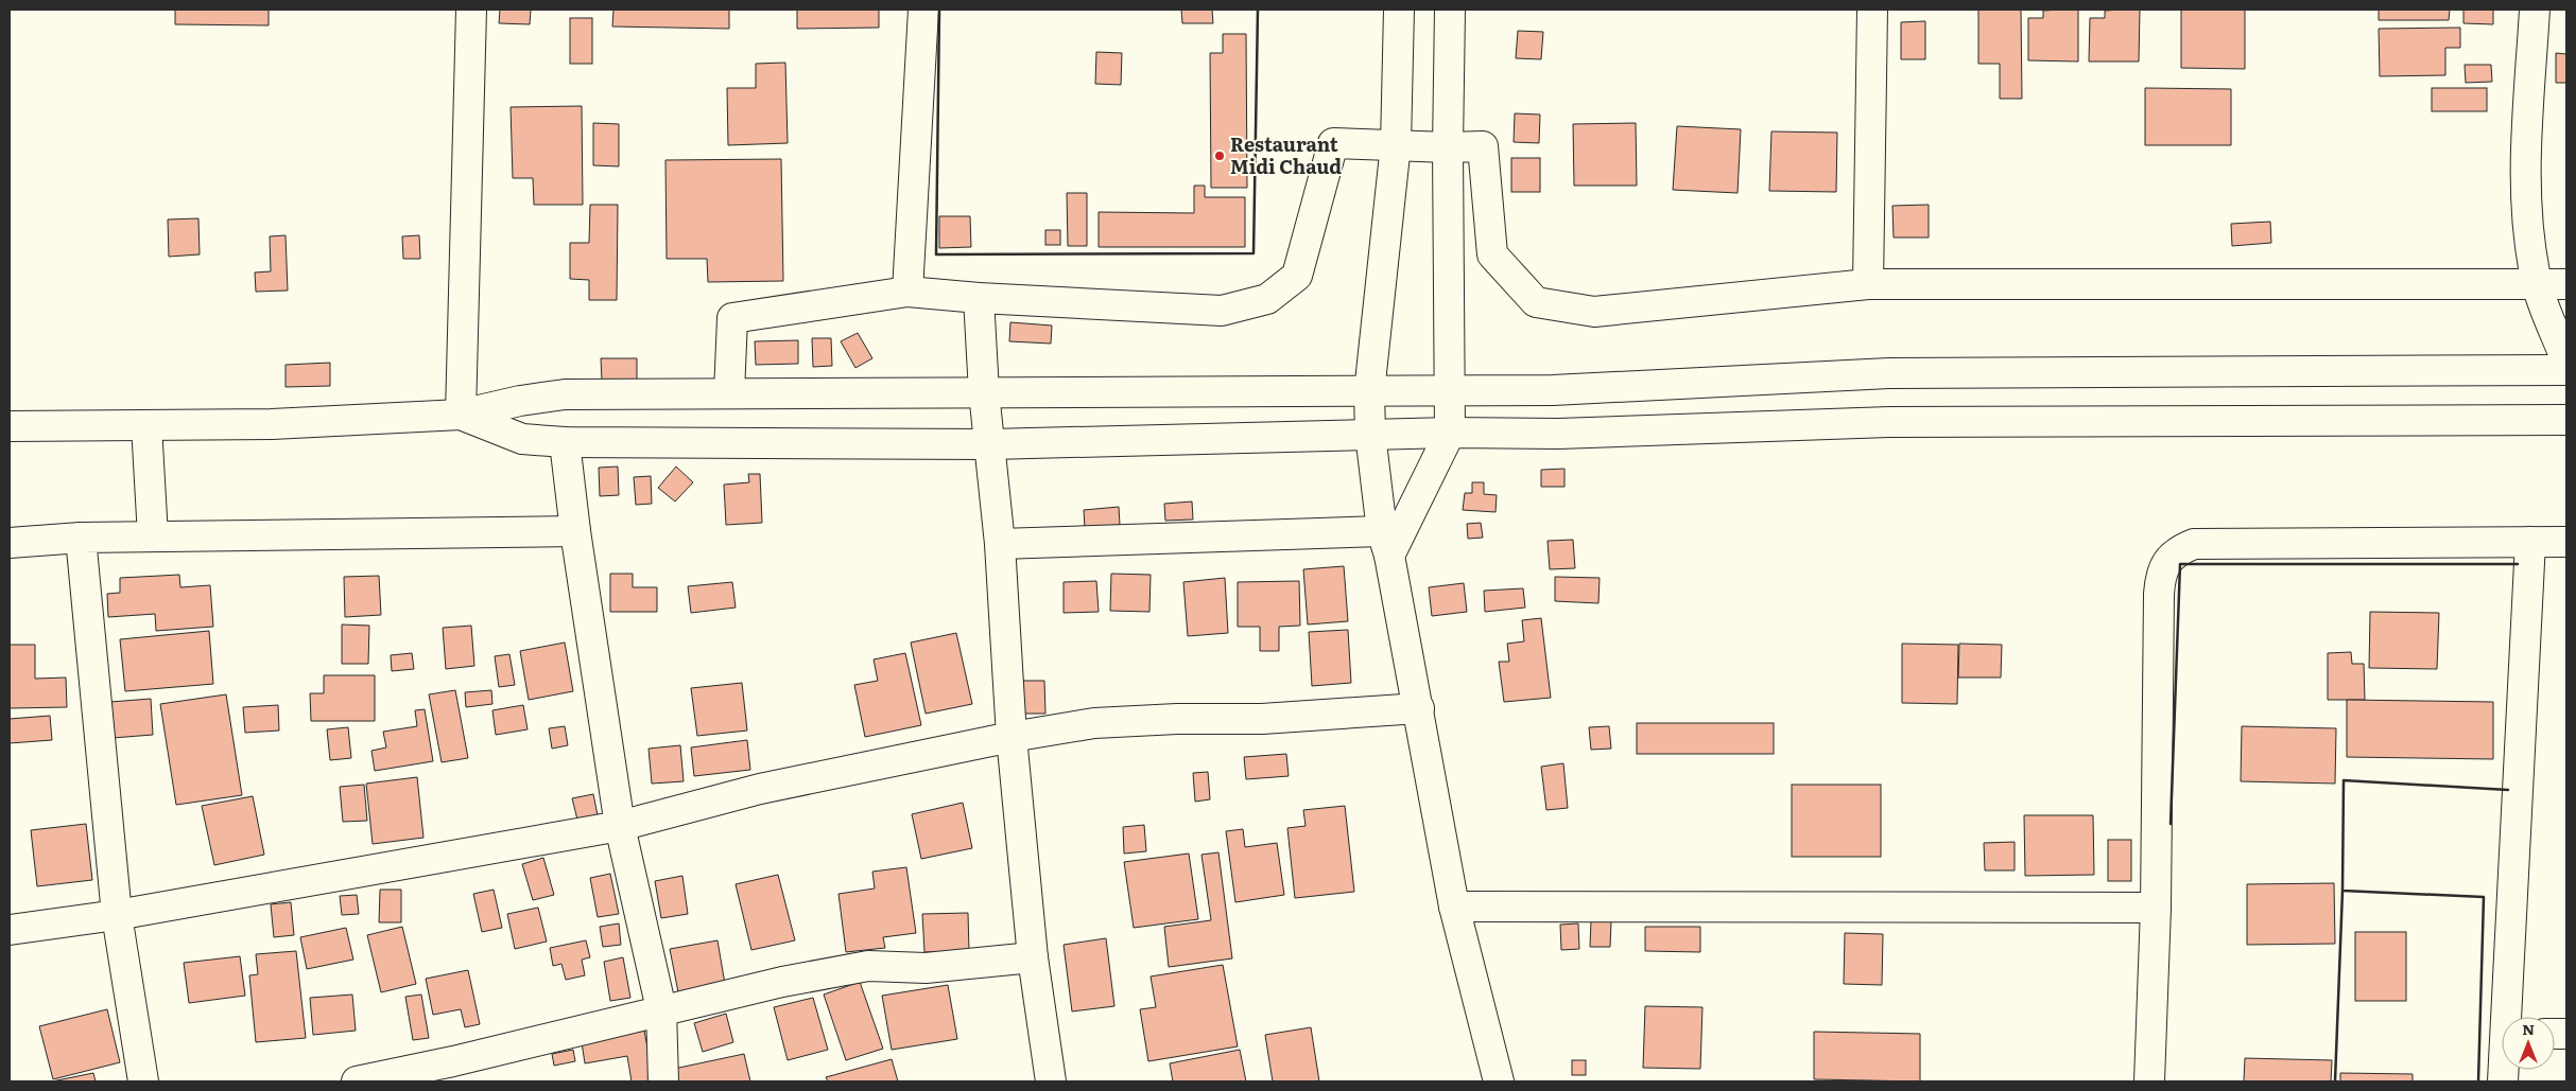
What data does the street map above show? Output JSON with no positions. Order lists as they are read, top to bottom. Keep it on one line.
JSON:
{"places":["Restaurant Midi Chaud"],"north":"top"}
